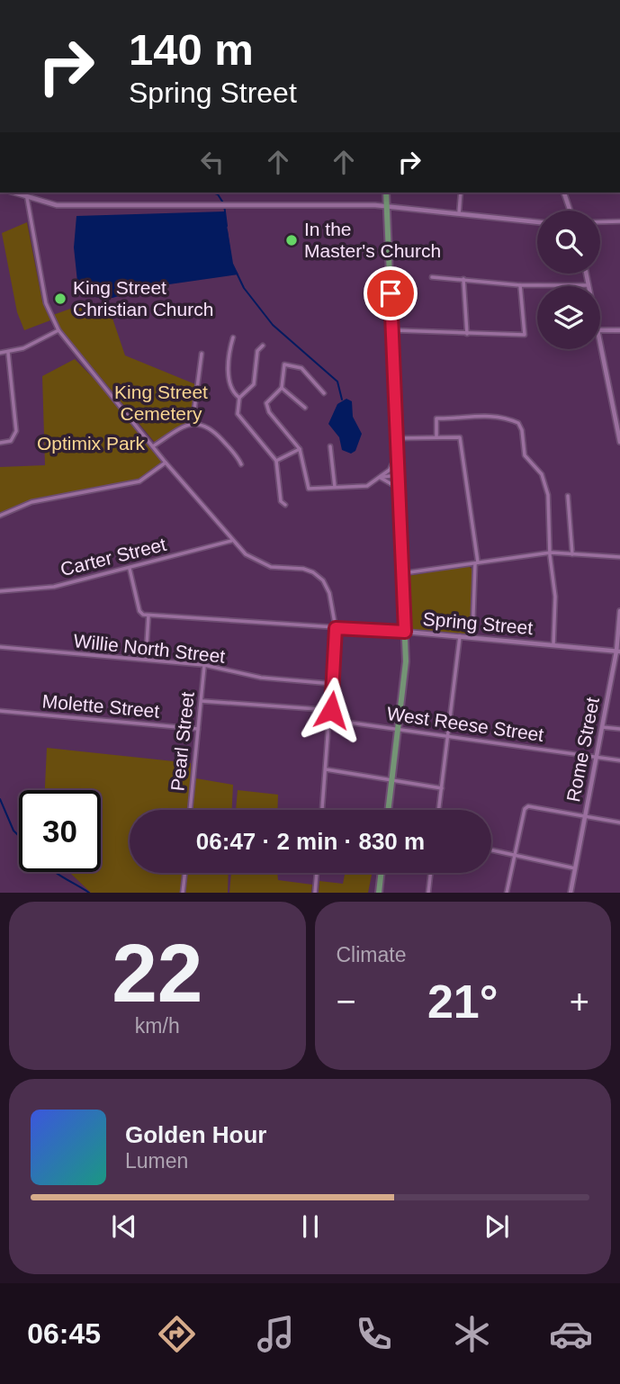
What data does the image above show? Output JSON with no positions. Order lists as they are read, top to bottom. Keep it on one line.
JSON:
{"streets":{"street":["Carter Street","Spring Street","Willie North Street","Molette Street","West Reese Street","Pearl Street","Rome Street"]},"crossings":[["Spring Street","Rome Street"],["Willie North Street","Pearl Street"],["Molette Street","Pearl Street"],["West Reese Street","Rome Street"]],"parks":["King Street Cemetery","Optimix Park"],"places":["In the Master's Church","King Street Christian Church"],"page":{"turn":["140 m","Spring Street"],"limit":"30","trip":"06:47 · 2 min · 830 m","tile":[["22","km/h"],"Climate"],"heat":["−","21°","+"],"song":["Golden Hour","Lumen"],"tabs":"06:45"}}
